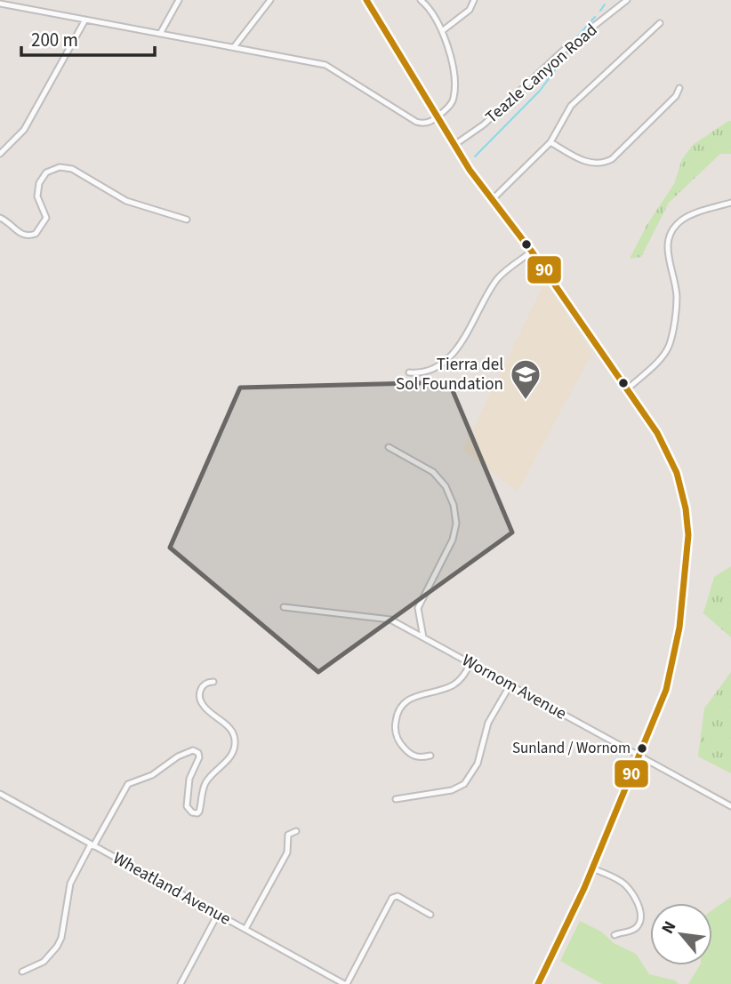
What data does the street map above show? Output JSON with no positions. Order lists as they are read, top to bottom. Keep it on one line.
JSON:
{"streets":{"street":["Teazle Canyon Road","Wornom Avenue","Wheatland Avenue"]},"places":{"school or university":["Tierra del Sol Foundation"],"other":["Sunland / Wornom"]},"lines":["transit line 90"],"scale_bar":"200 m","north":"top left"}
